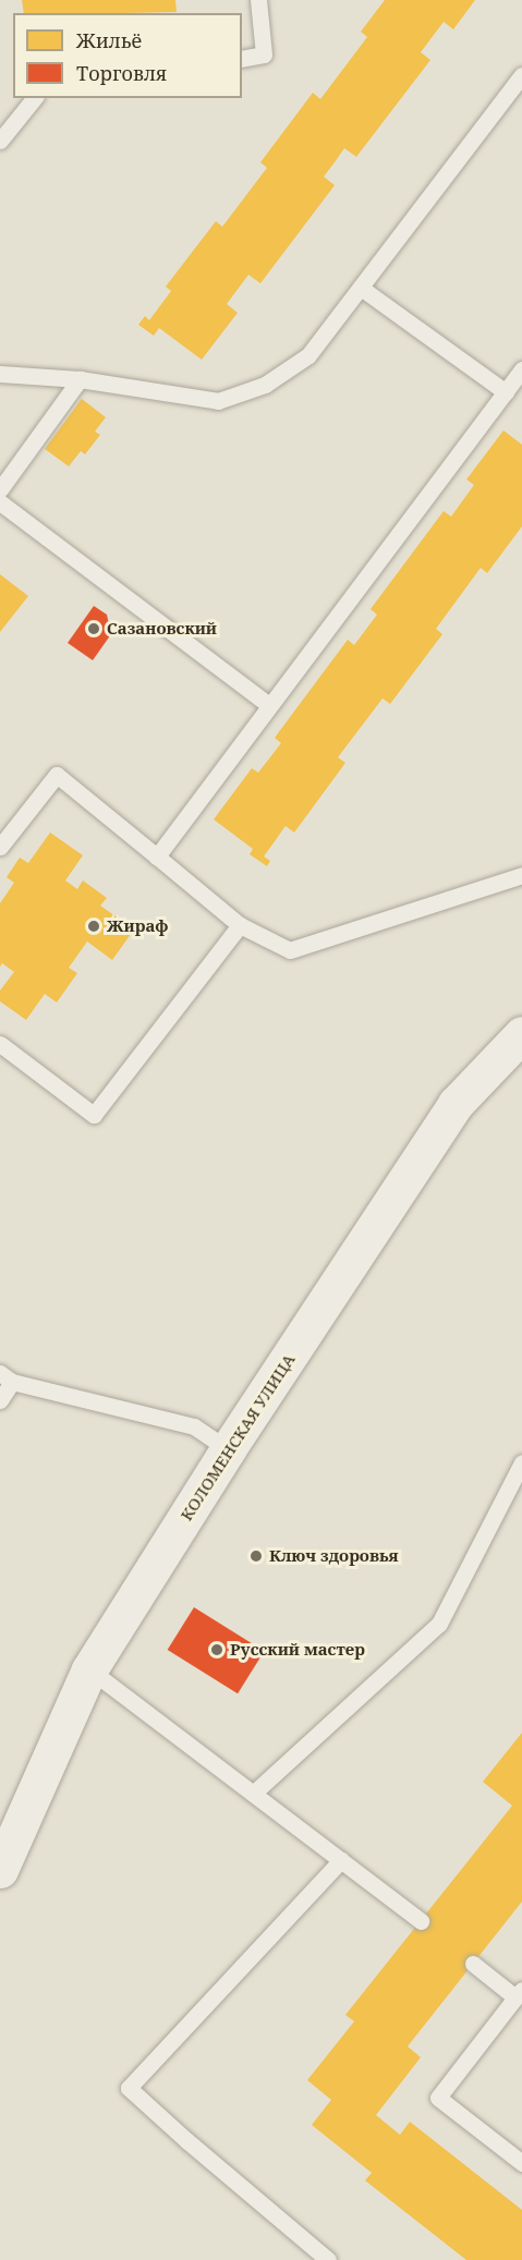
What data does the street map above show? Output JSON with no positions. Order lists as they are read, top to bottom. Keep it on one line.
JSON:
{"streets":{"main road":["КОЛОМЕНСКАЯ УЛИЦА"]},"places":["Сазановский","Жираф","Ключ здоровья","Русский мастер"],"legend":["Жильё","Торговля"]}
